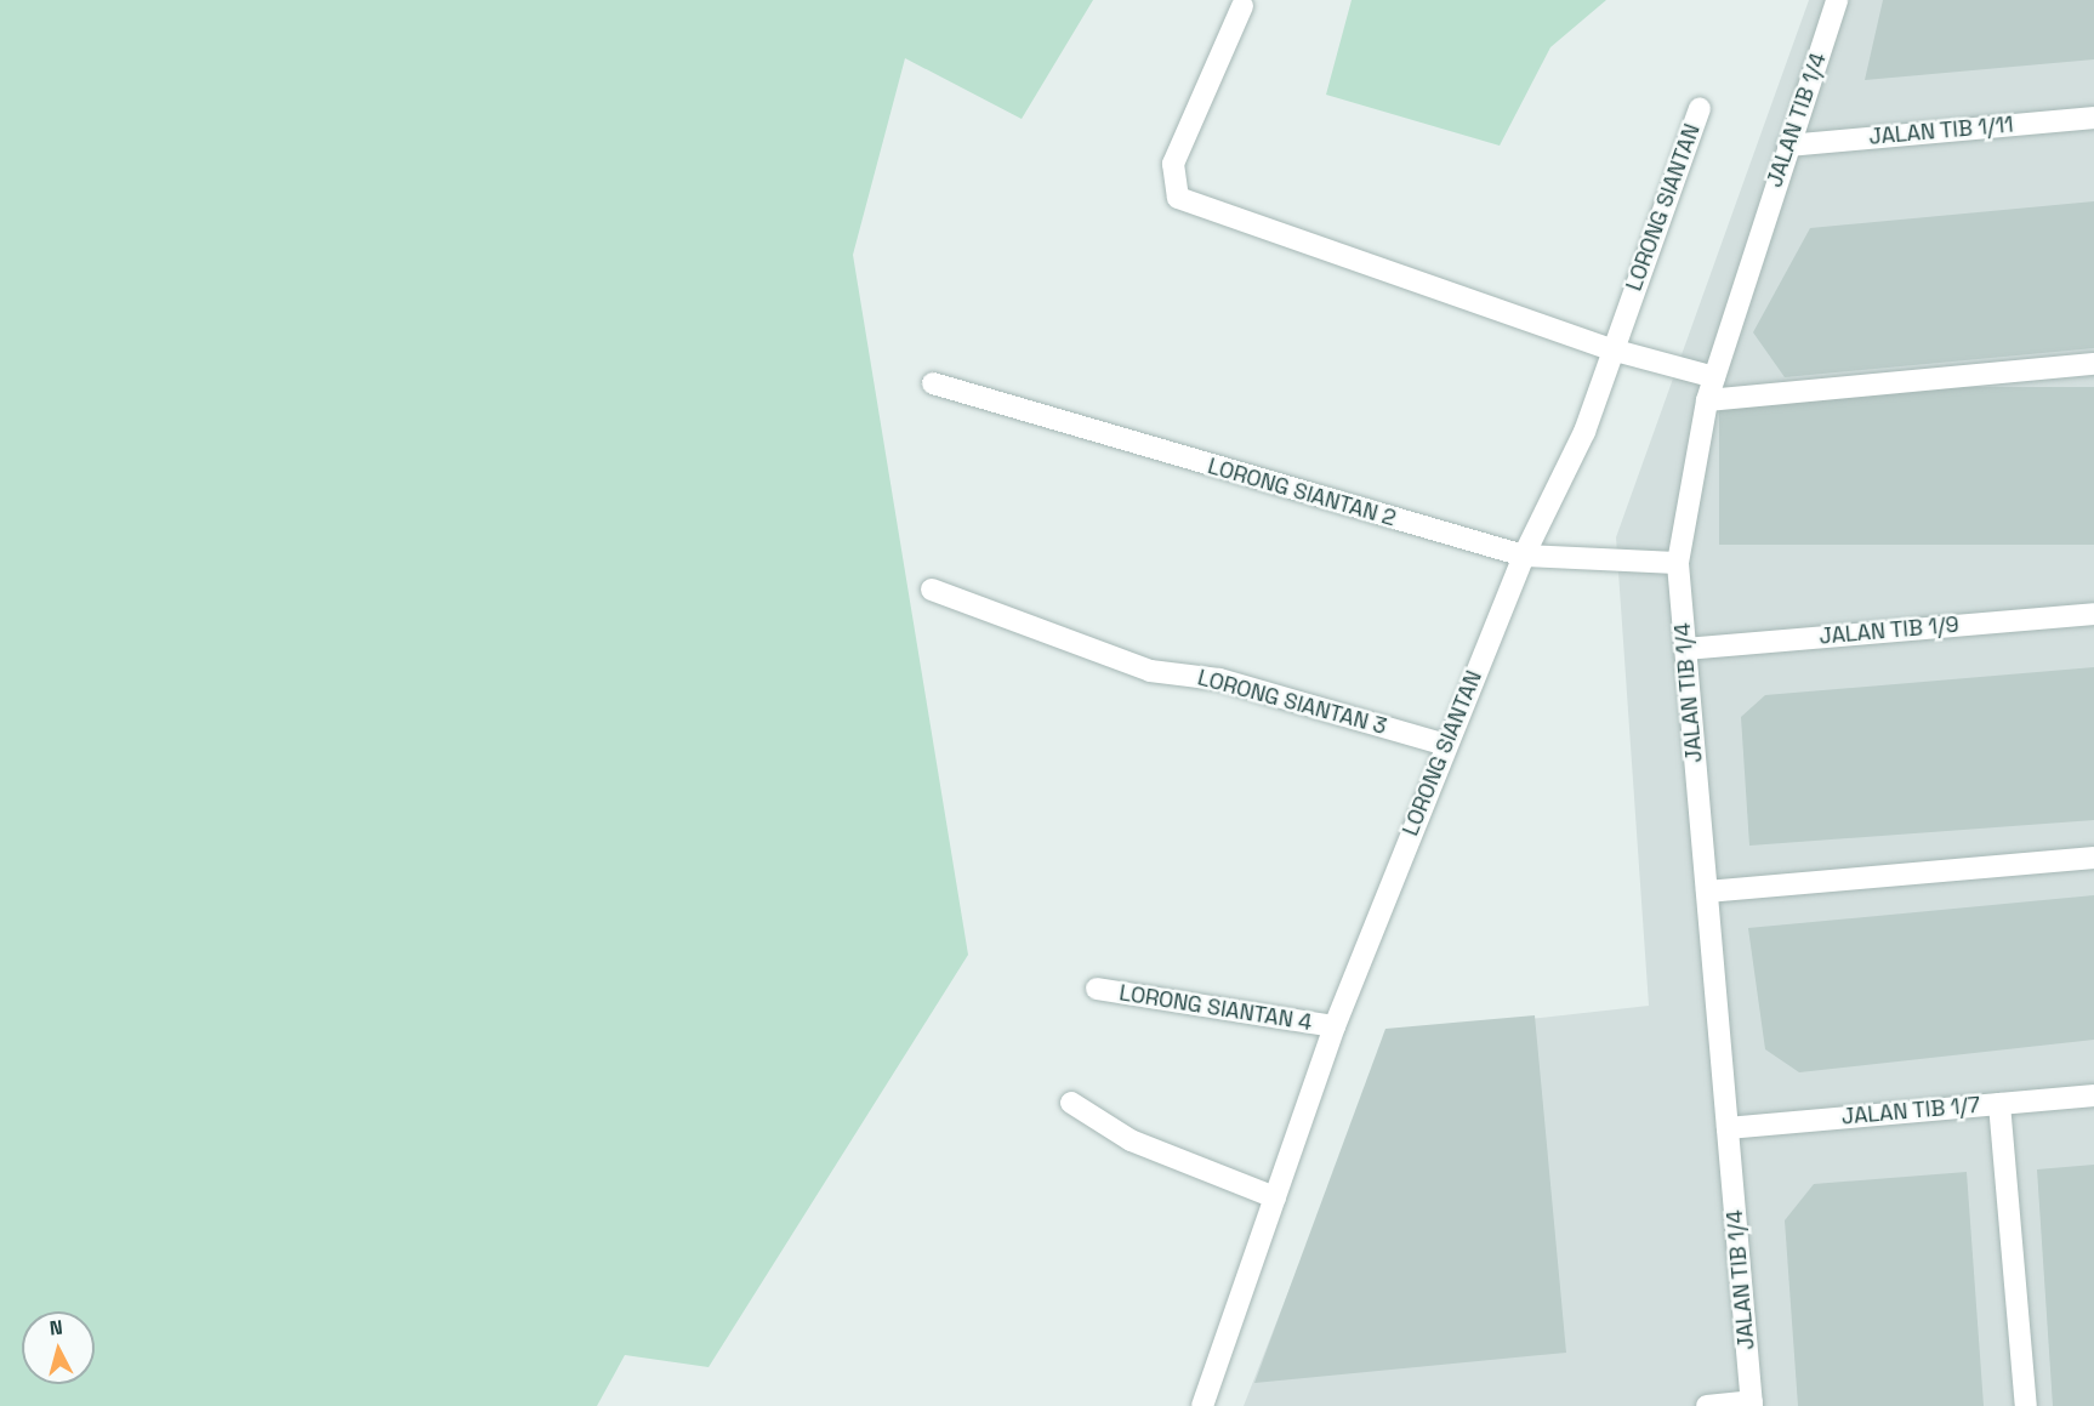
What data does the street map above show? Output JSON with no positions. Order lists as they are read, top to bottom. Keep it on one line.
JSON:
{"streets":{"street":["JALAN TIB 1/4","JALAN TIB 1/11","LORONG SIANTAN","LORONG SIANTAN 2","JALAN TIB 1/9","LORONG SIANTAN 3","LORONG SIANTAN 4","JALAN TIB 1/7"]},"crossings":[["JALAN TIB 1/4","JALAN TIB 1/11"],["JALAN TIB 1/4","LORONG SIANTAN 2"],["JALAN TIB 1/4","JALAN TIB 1/9"],["JALAN TIB 1/4","JALAN TIB 1/7"],["LORONG SIANTAN","LORONG SIANTAN 2"],["LORONG SIANTAN","LORONG SIANTAN 3"],["LORONG SIANTAN","LORONG SIANTAN 4"]],"north":"top"}
